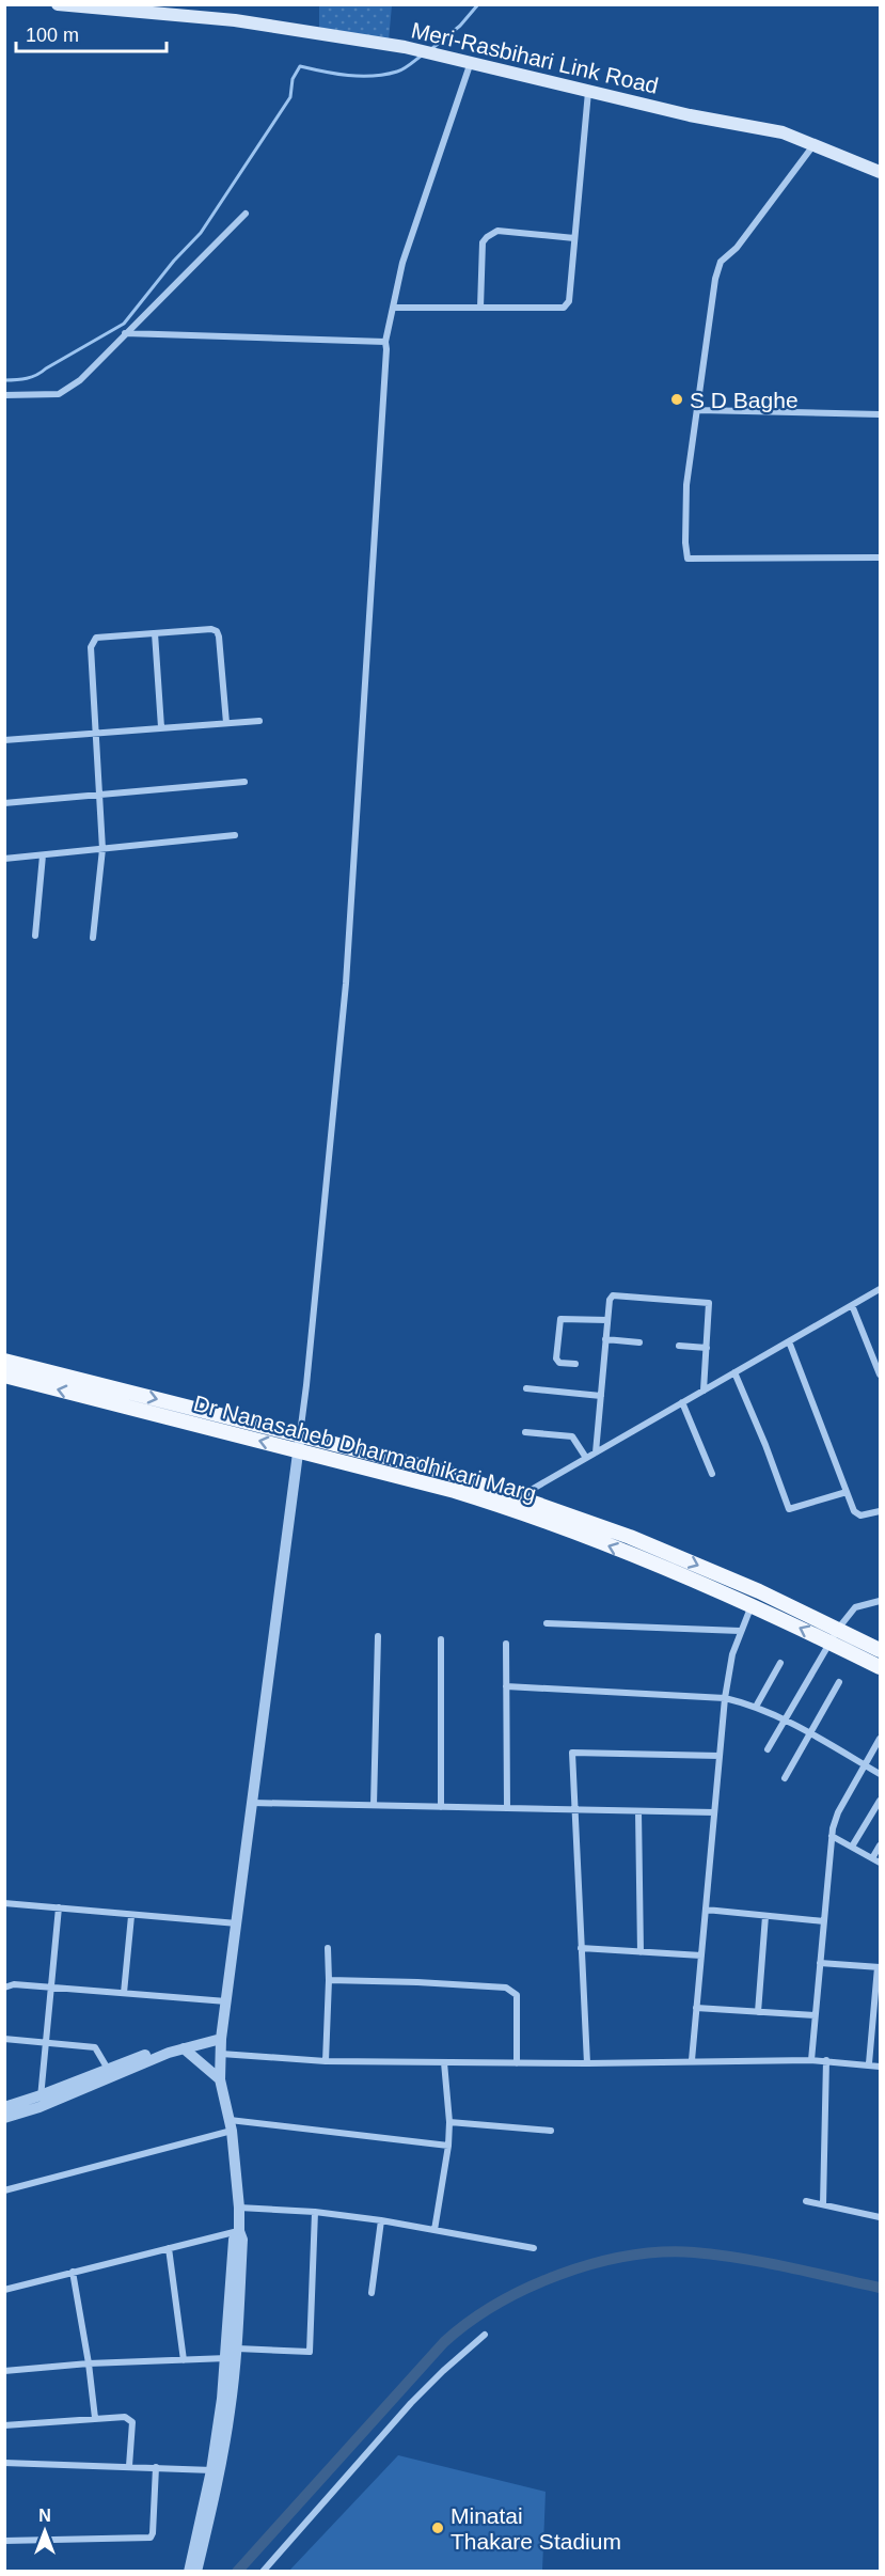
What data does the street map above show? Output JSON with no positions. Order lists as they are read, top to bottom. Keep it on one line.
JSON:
{"streets":{"main road":["Meri-Rasbihari Link Road","Dr Nanasaheb Dharmadhikari Marg"]},"places":["S D Baghe","Minatai Thakare Stadium"],"scale_bar":"100 m","north":"top"}
